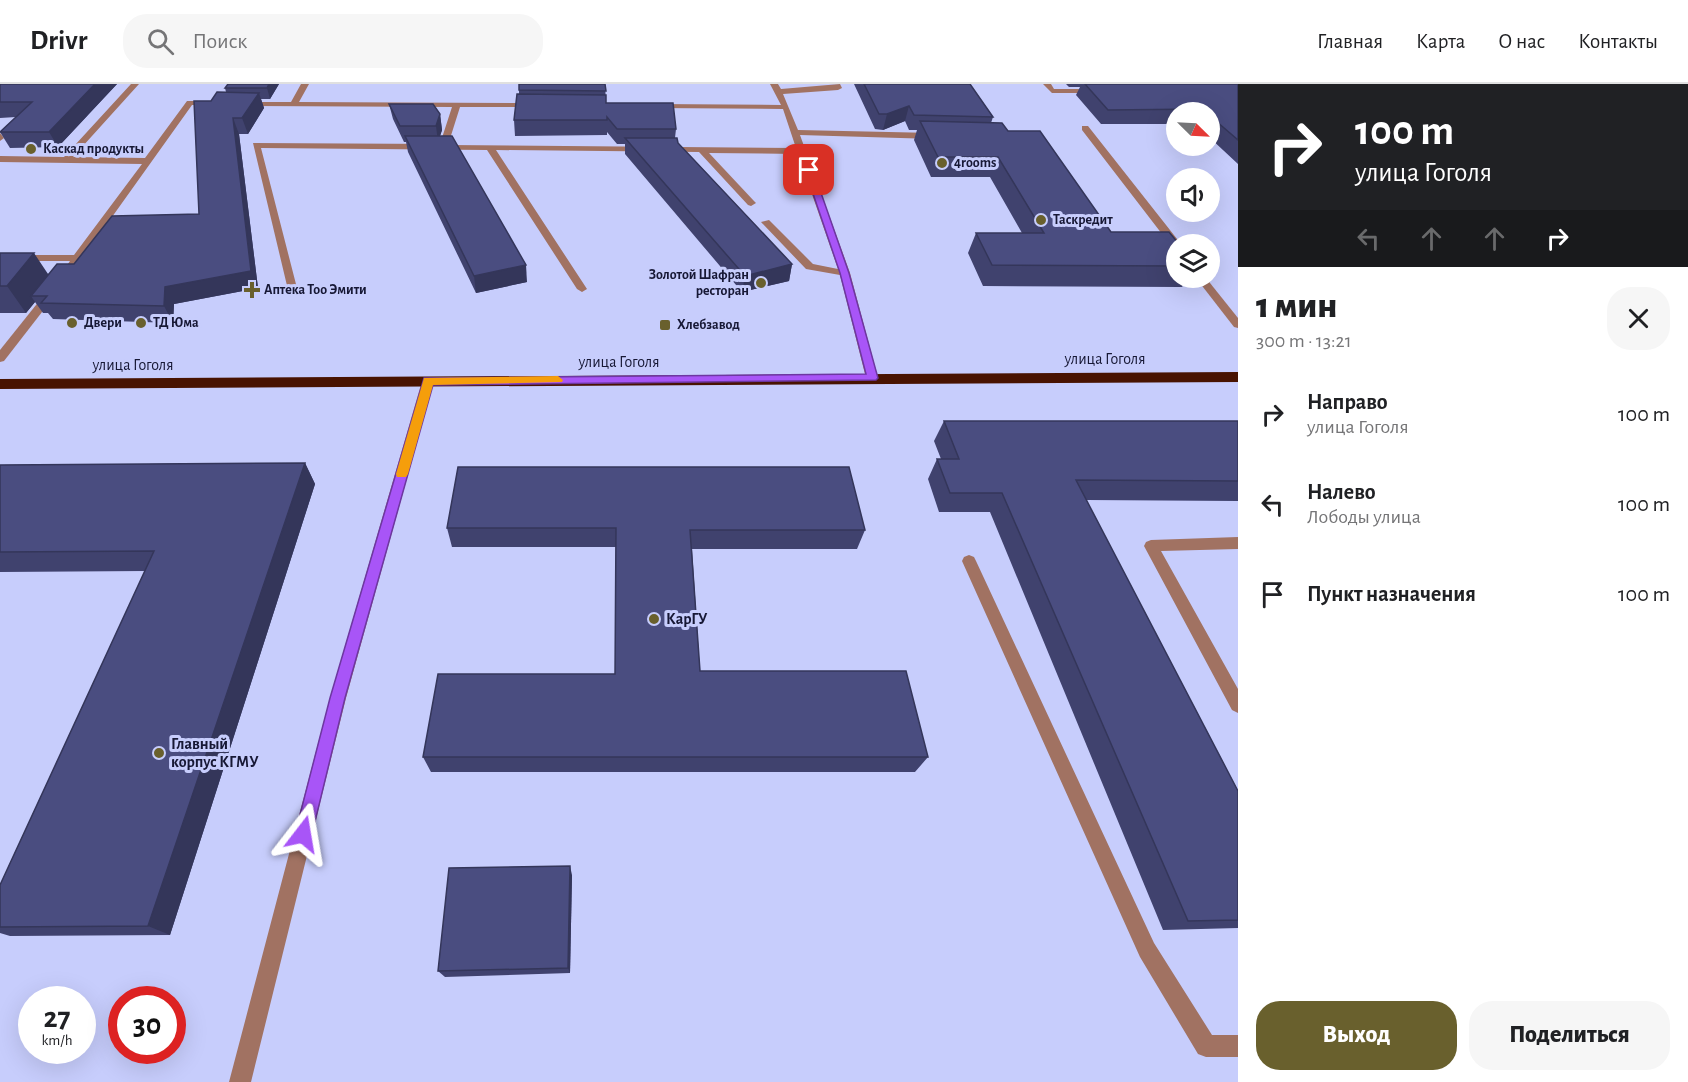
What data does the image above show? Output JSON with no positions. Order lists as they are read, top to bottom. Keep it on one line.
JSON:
{"streets":{"highway":["улица Гоголя"]},"places":{"other":["Каскад продукты","4rooms","Таскредит","Золотой Шафран ресторан","Двери","ТД Юма","КарГУ","Главный корпус КГМУ"],"health":["Аптека Тоо Эмити"],"transit":["Хлебзавод"]},"north":"bottom right","page":{"header":"Drivr","search":"Поиск","nav":["Главная","Карта","О нас","Контакты"],"turn":["100 m","улица Гоголя"],"heading":["1 мин","300 m · 13:21"],"list":[{"name":"Направо","note":"улица Гоголя","value":"100 m"},{"name":"Налево","note":"Лободы улица","value":"100 m"},{"name":"Пункт назначения","value":"100 m"}],"speed":"27 km/h","limit":"30","buttons":["Выход","Поделиться"]}}
